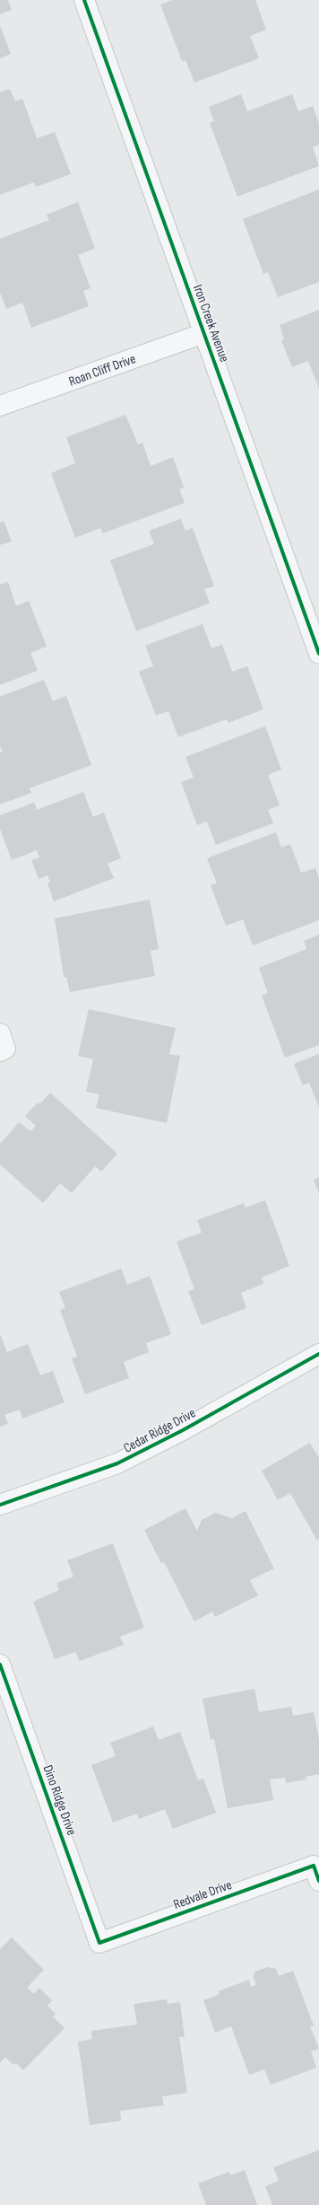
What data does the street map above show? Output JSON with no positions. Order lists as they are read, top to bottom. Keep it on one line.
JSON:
{"streets":{"street":["Iron Creek Avenue","Roan Cliff Drive","Cedar Ridge Drive","Dino Ridge Drive","Redvale Drive"]},"crossings":[["Iron Creek Avenue","Roan Cliff Drive"],["Dino Ridge Drive","Redvale Drive"]]}
